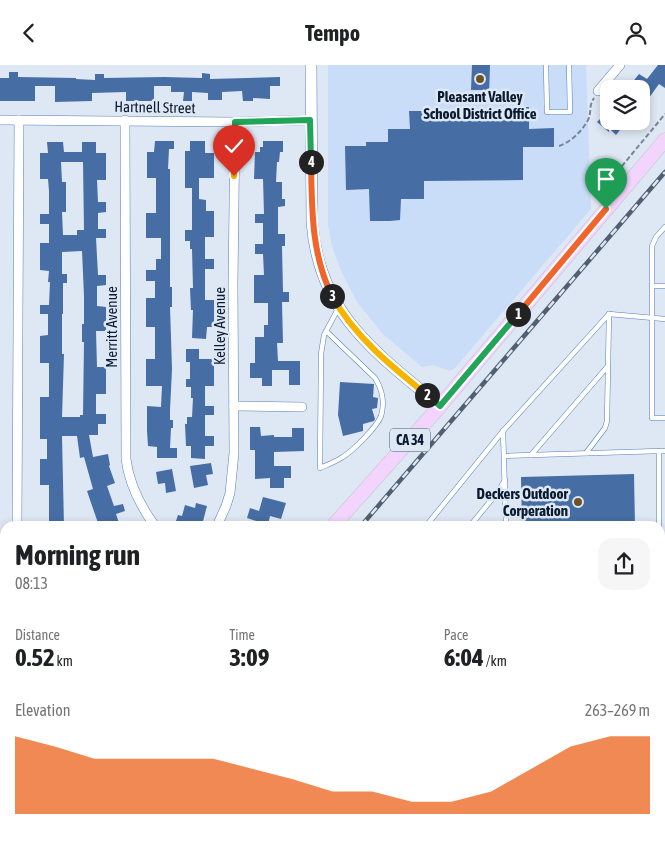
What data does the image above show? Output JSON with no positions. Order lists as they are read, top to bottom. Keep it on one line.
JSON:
{"streets":{"main road":["CA 34"],"street":["Hartnell Street","Kelley Avenue","Merritt Avenue"]},"crossings":[["Hartnell Street","Kelley Avenue"],["Hartnell Street","Merritt Avenue"]],"places":["Pleasant Valley School District Office","Deckers Outdoor Corperation"],"page":{"header":"Tempo","pins":["4","3","1","2"],"heading":["Morning run","08:13"],"stats":[["Distance","0.52 km"],["Time","3:09"],["Pace","6:04 /km"]],"chart":["Elevation","263–269 m"]}}
